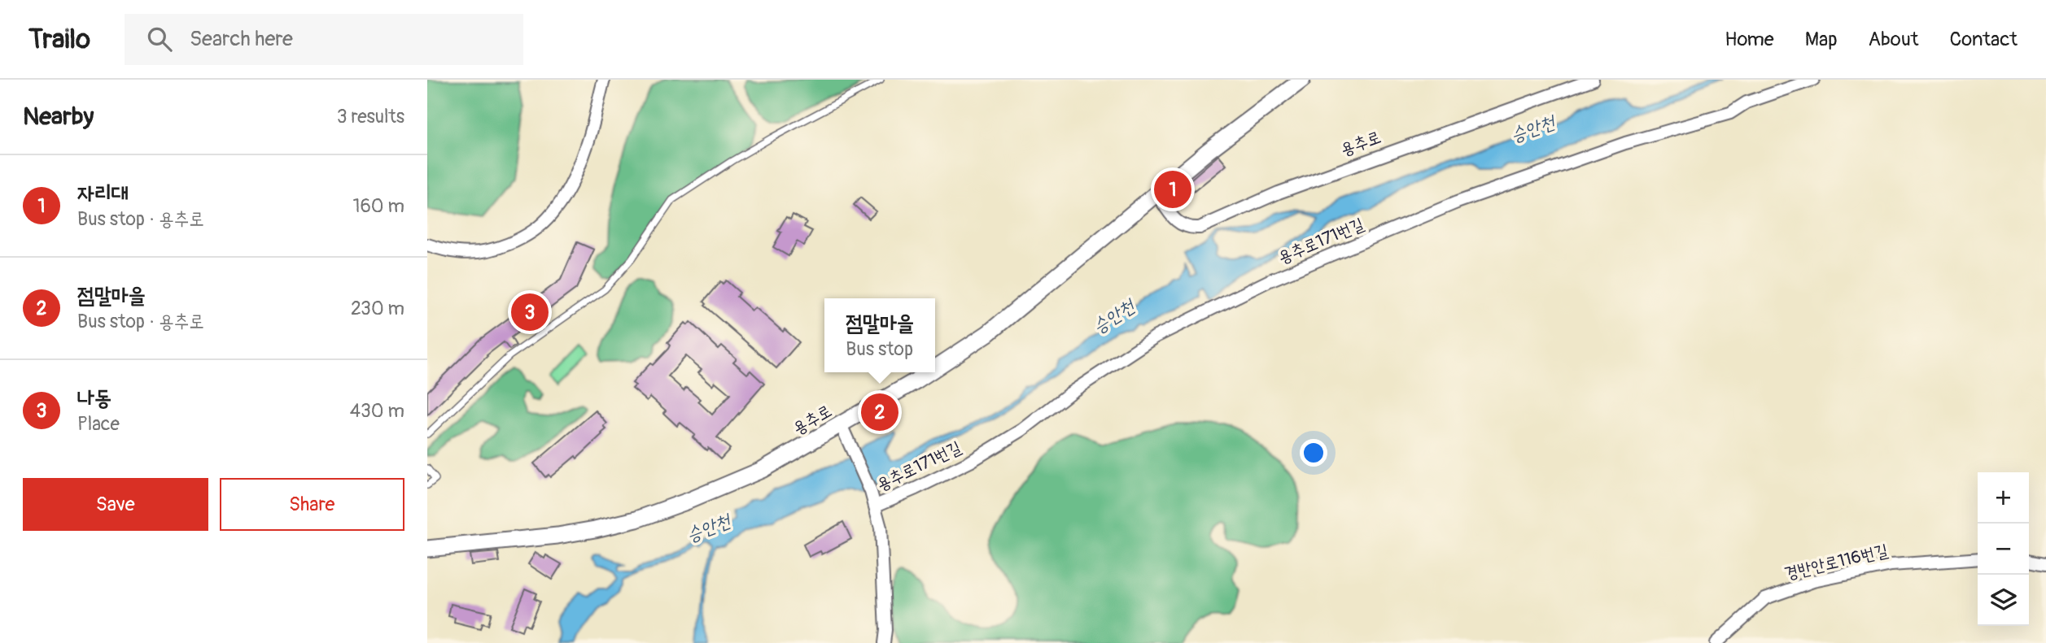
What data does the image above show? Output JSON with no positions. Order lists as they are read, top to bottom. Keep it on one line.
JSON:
{"streets":{"street":["용추로","용추로171번길","경반안로116번길"]},"crossings":[["용추로","용추로171번길"]],"water":["승안천"],"page":{"header":"Trailo","search":"Search here","nav":["Home","Map","About","Contact"],"heading":["Nearby","3 results"],"list":[{"mark":"1","name":"자리대","note":"Bus stop · 용추로","value":"160 m"},{"mark":"2","name":"점말마을","note":"Bus stop · 용추로","value":"230 m"},{"mark":"3","name":"나동","note":"Place","value":"430 m"}],"pins":["1","3","2"],"popup":["점말마을","Bus stop"],"buttons":["Save","Share"],"map_buttons":["+","−"]}}
